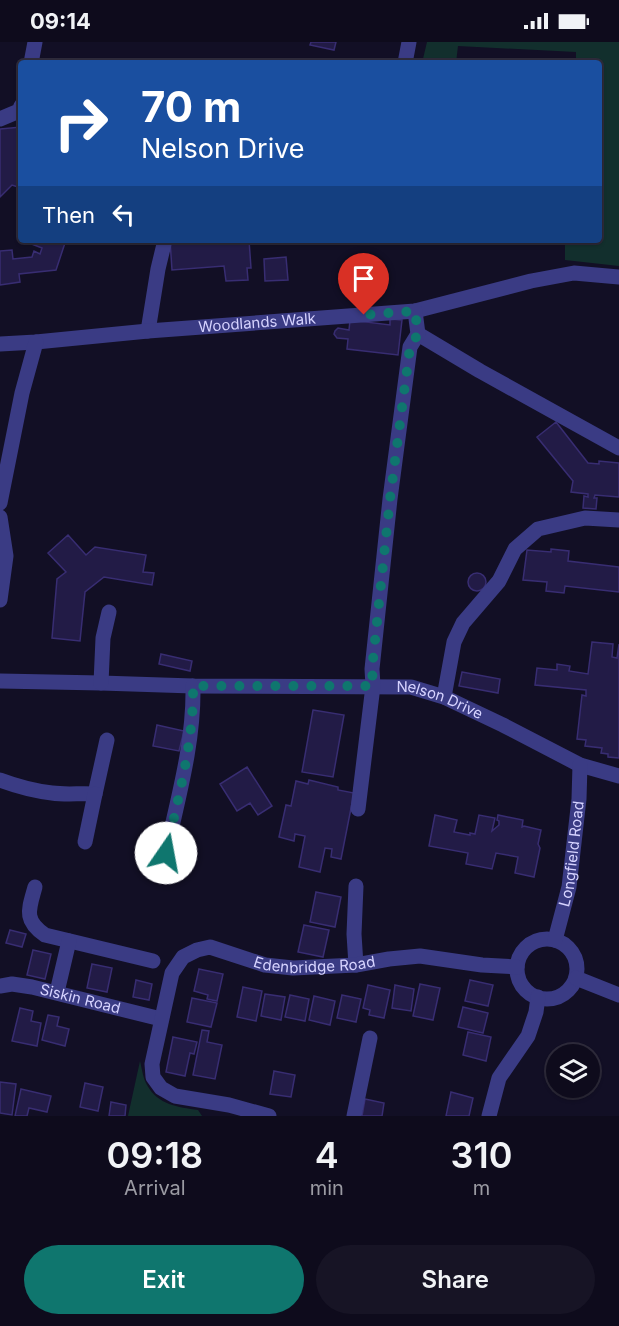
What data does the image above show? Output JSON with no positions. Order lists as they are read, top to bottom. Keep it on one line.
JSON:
{"streets":{"street":["Woodlands Walk","Nelson Drive","Longfield Road","Edenbridge Road","Siskin Road"]},"crossings":[["Nelson Drive","Longfield Road"],["Longfield Road","Edenbridge Road"],["Edenbridge Road","Siskin Road"]],"page":{"status":"09:14","turn":["70 m","Nelson Drive"],"then":"Then","eta":["09:18","Arrival","4","min","310","m"],"buttons":["Exit","Share"]}}
